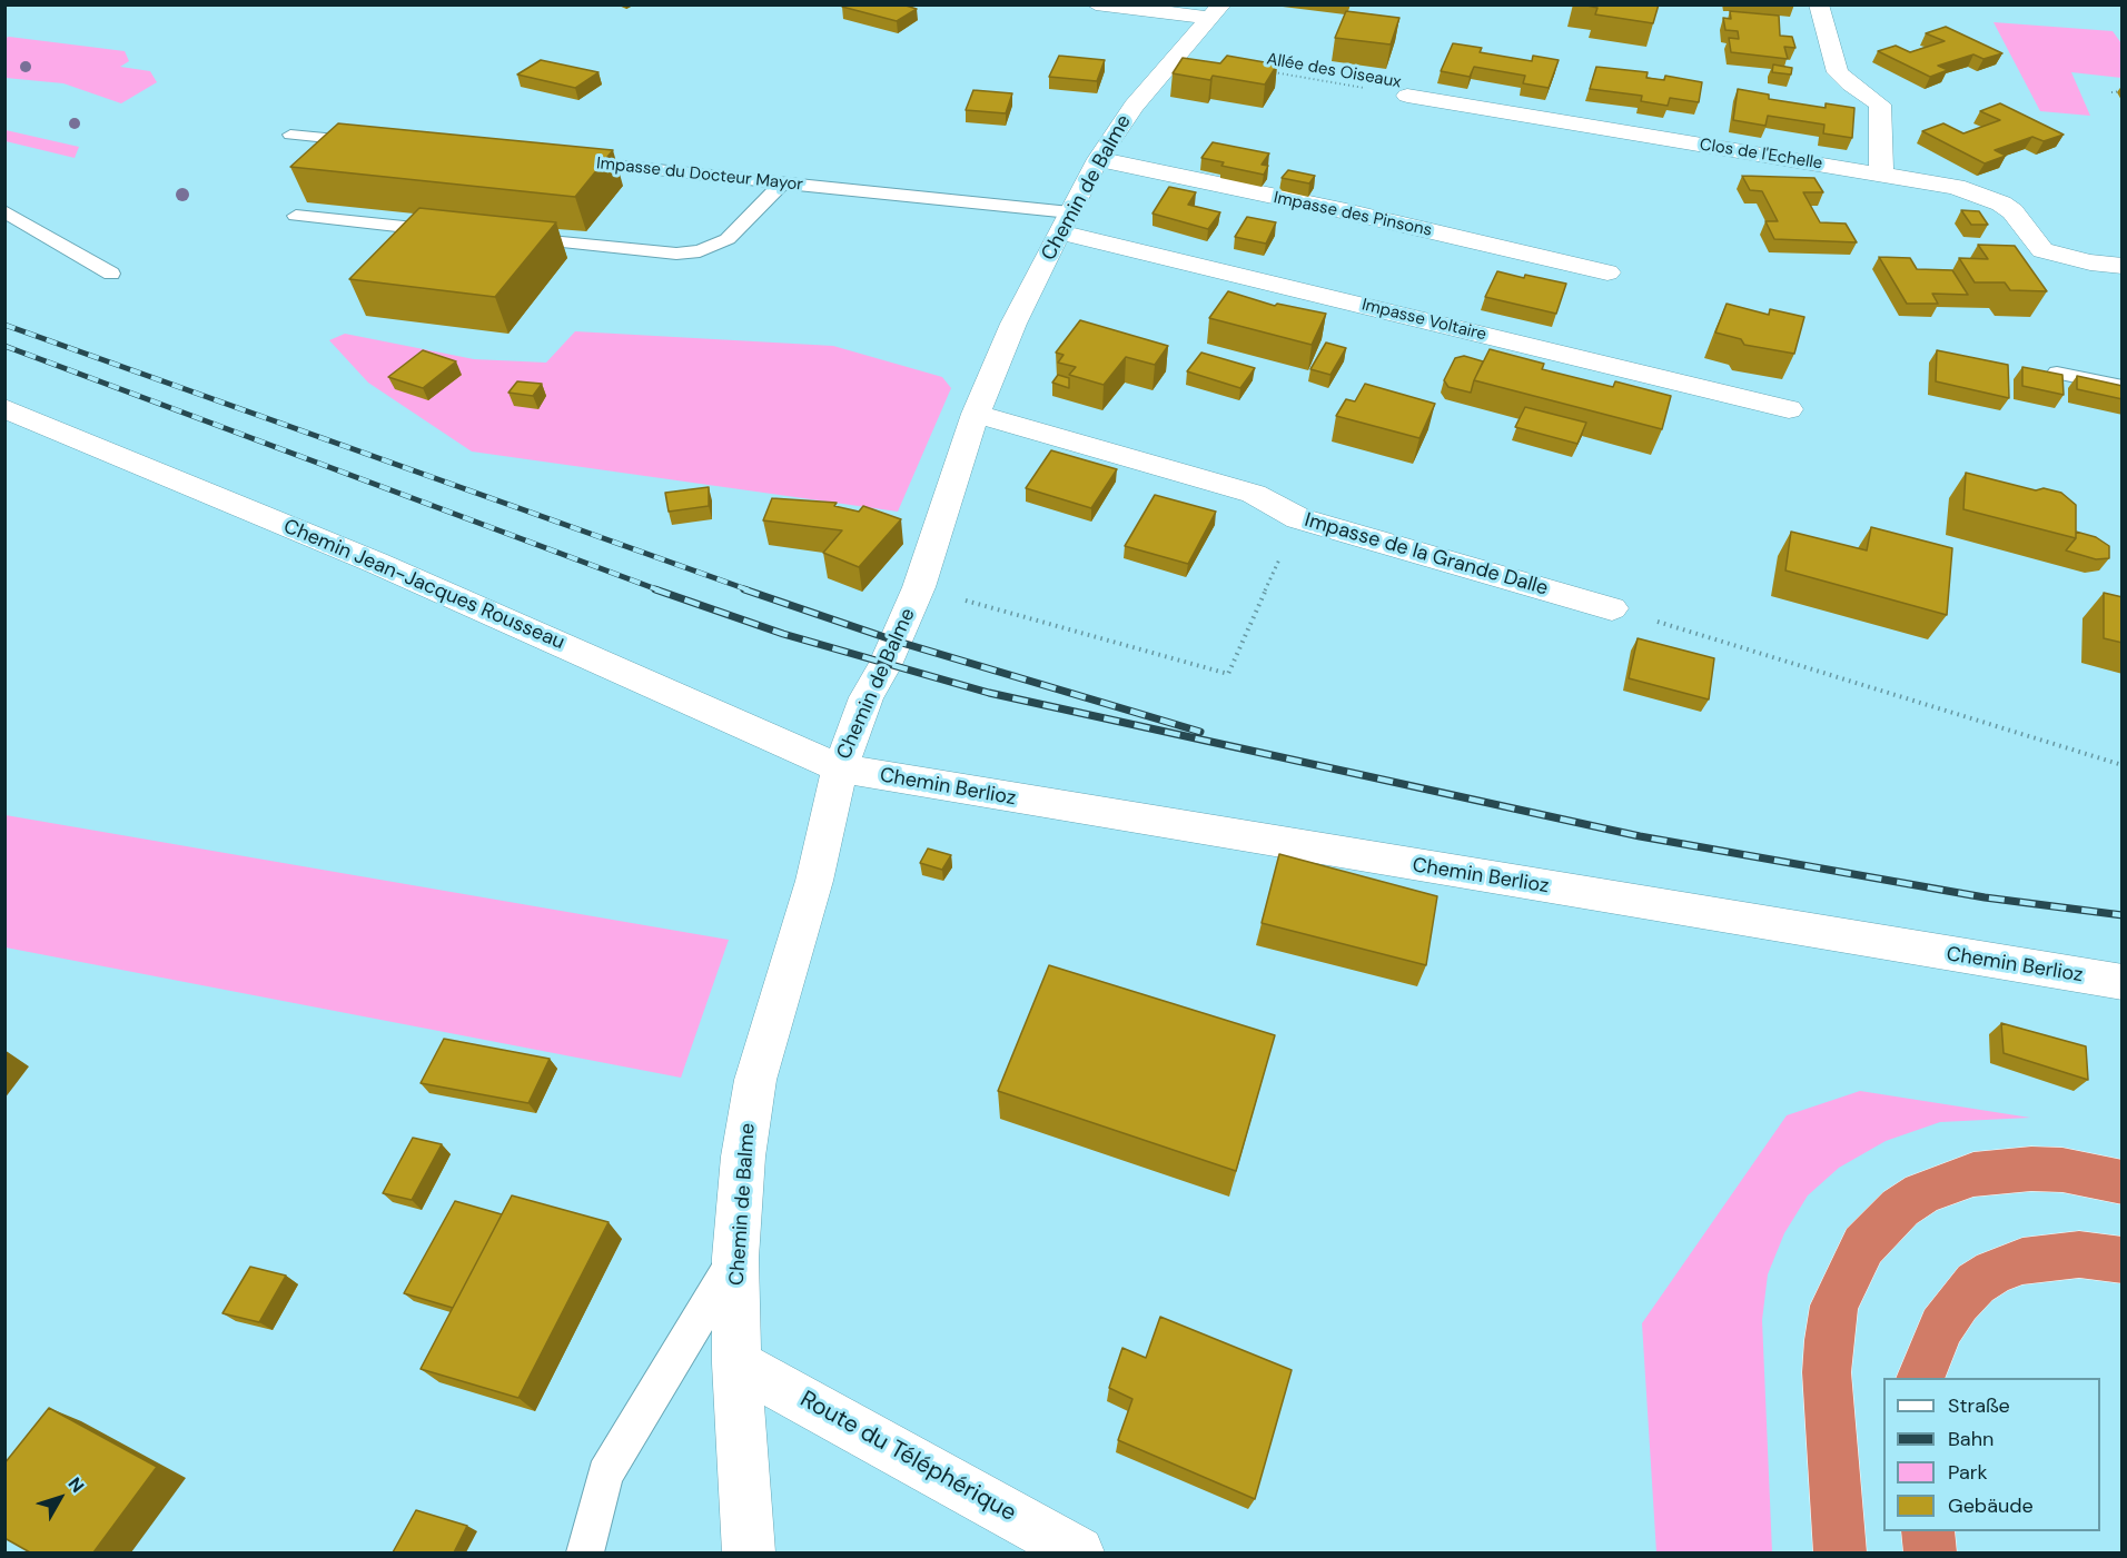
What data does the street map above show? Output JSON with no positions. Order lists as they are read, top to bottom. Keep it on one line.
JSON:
{"streets":{"street":["Clos de l'Echelle","Chemin de Balme","Impasse des Pinsons","Impasse Voltaire","Impasse de la Grande Dalle","Chemin Jean-Jacques Rousseau","Chemin Berlioz","Route du Téléphérique"],"lane":["Impasse du Docteur Mayor"],"path":["Allée des Oiseaux"]},"crossings":[["Allée des Oiseaux","Clos de l'Echelle"],["Impasse du Docteur Mayor","Chemin de Balme"],["Impasse du Docteur Mayor","Impasse Voltaire"],["Chemin de Balme","Impasse des Pinsons"],["Chemin de Balme","Impasse Voltaire"],["Chemin de Balme","Impasse de la Grande Dalle"],["Chemin de Balme","Chemin Jean-Jacques Rousseau"],["Chemin de Balme","Chemin Berlioz"],["Chemin de Balme","Route du Téléphérique"],["Chemin Jean-Jacques Rousseau","Chemin Berlioz"]],"legend":["Straße","Bahn","Park","Gebäude"],"north":"top right"}
